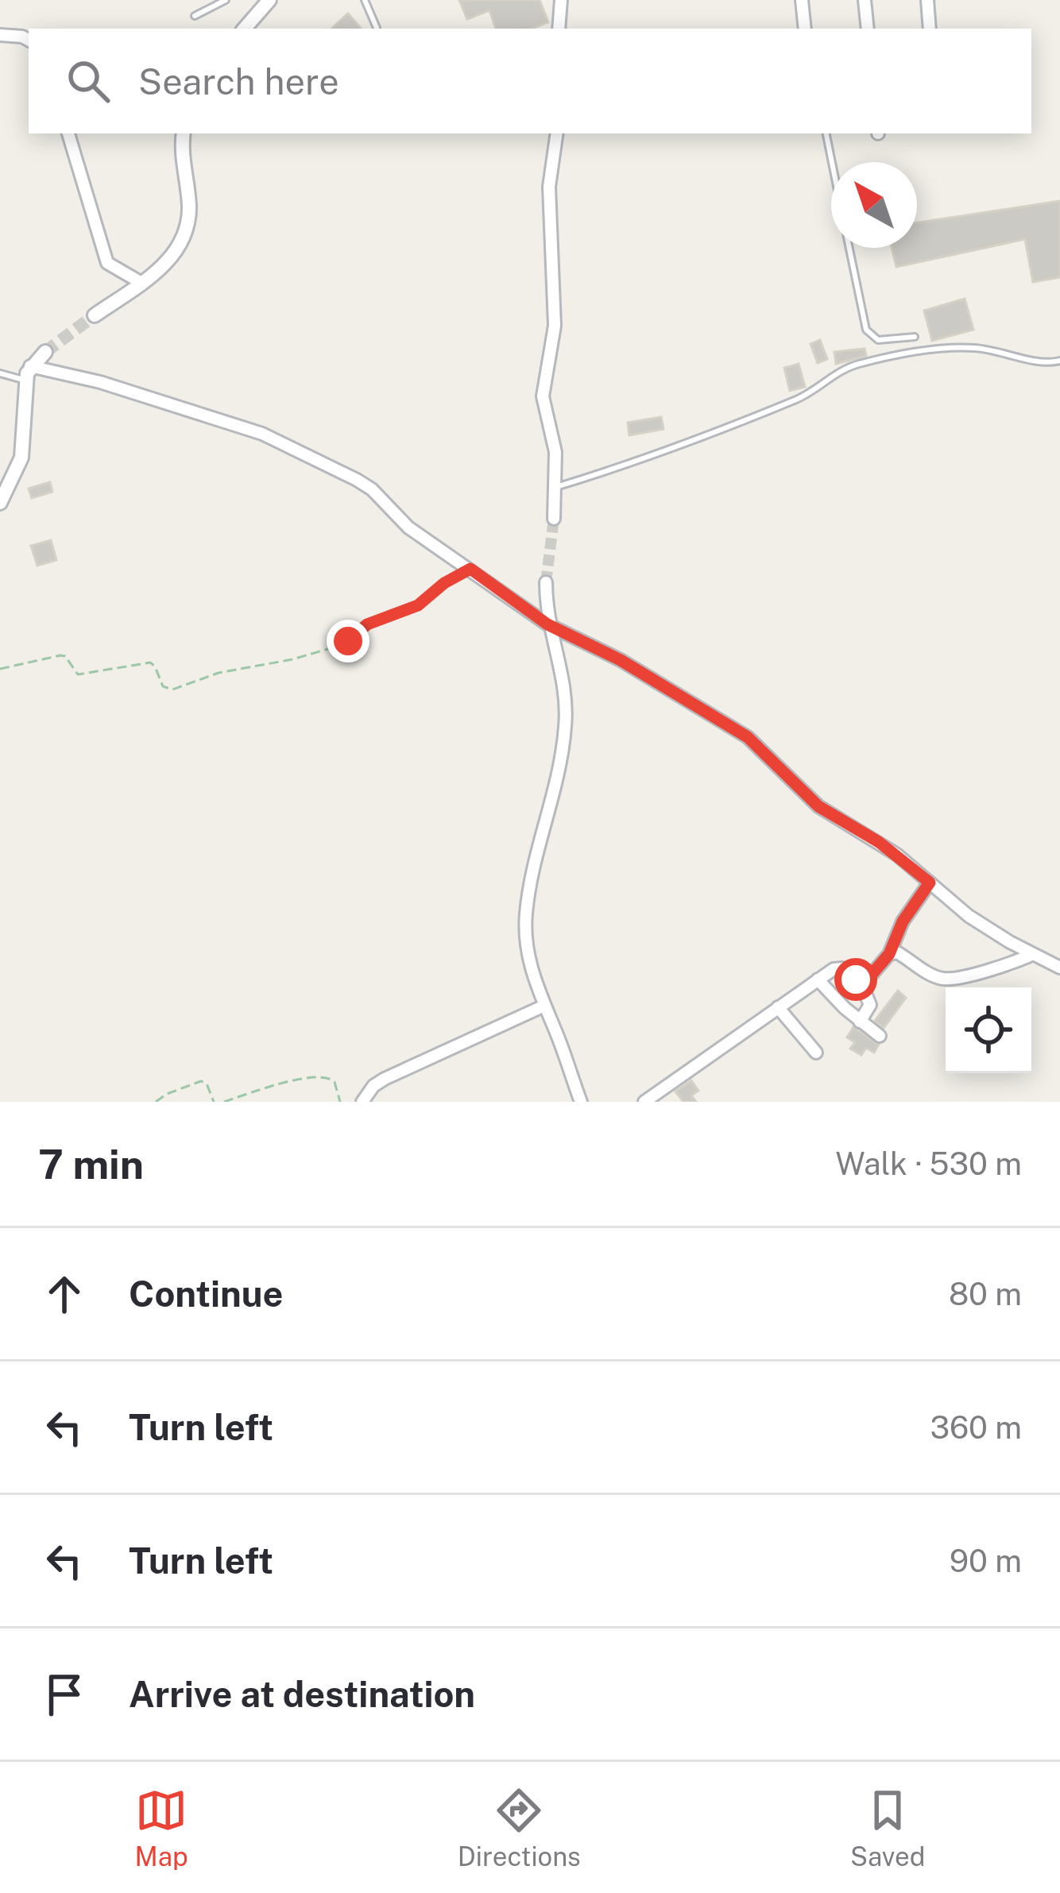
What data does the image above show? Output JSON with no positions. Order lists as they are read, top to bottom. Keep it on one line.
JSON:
{"north":"top left","page":{"search":"Search here","heading":["7 min","Walk · 530 m"],"list":[["Continue","80 m"],["Turn left","360 m"],["Turn left","90 m"],"Arrive at destination"],"nav":["Map","Directions","Saved"]}}
